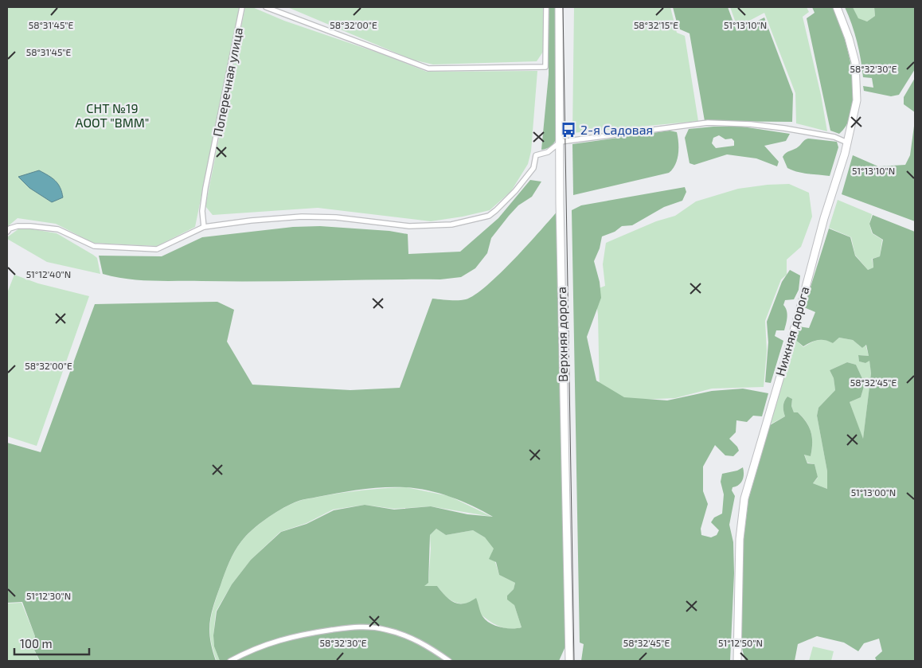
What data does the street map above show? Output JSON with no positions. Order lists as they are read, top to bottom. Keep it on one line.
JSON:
{"streets":{"main road":["Нижняя дорога","Верхняя дорога"],"street":["Поперечная улица"]},"parks":["СНТ №19 АООТ \"ВММ\""],"places":{"bus stop":["2-я Садовая"]},"scale_bar":"100 m","coordinates":["51°13'10\"N","58°31'45\"E","58°32'00\"E","58°32'15\"E","58°32'30\"E","51°12'40\"N","58°32'45\"E","51°13'00\"N","51°12'30\"N","51°12'50\"N"]}
